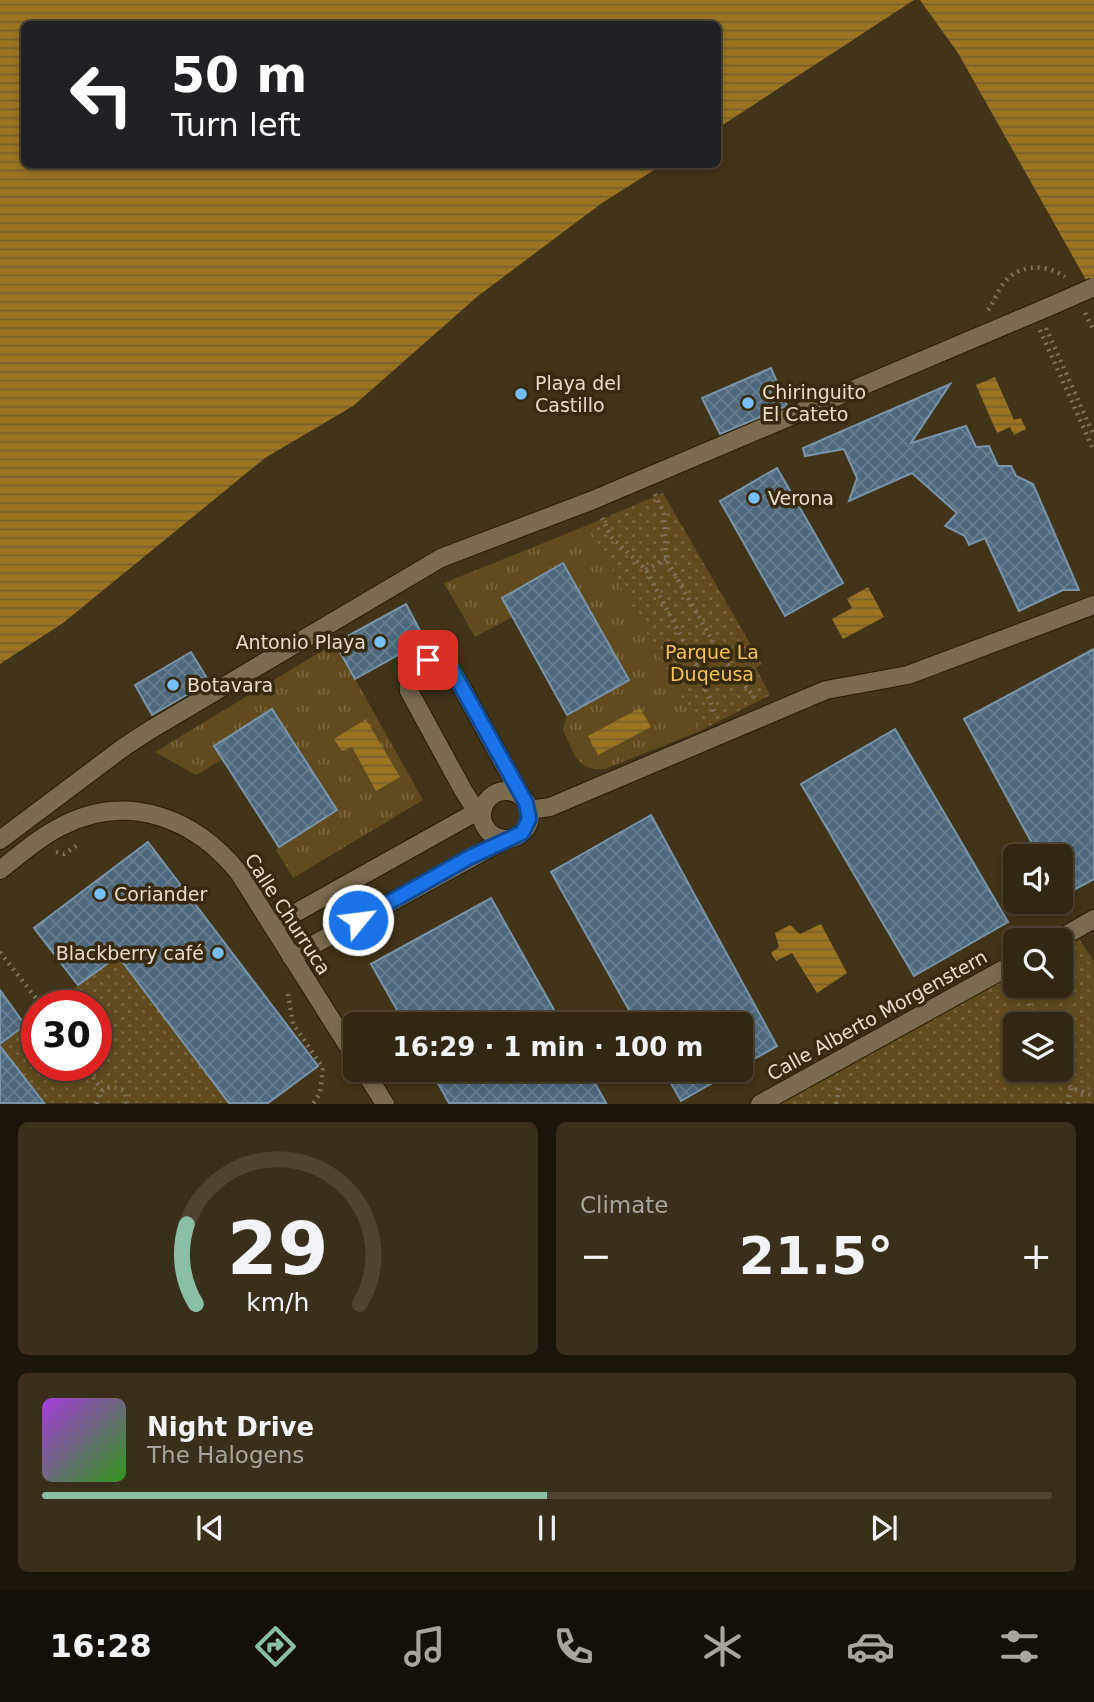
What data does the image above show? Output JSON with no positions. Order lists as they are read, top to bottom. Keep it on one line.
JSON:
{"streets":{"street":["Calle Churruca","Calle Alberto Morgenstern"]},"parks":["Parque La Duqeusa"],"places":["Playa del Castillo","Chiringuito El Cateto","Verona","Antonio Playa","Botavara","Coriander","Blackberry café"],"page":{"turn":["50 m","Turn left"],"limit":"30","trip":"16:29 · 1 min · 100 m","tile":"Climate","heat":["−","21.5°","+"],"song":["Night Drive","The Halogens"],"tabs":"16:28","gauge":["29","km/h"]}}
